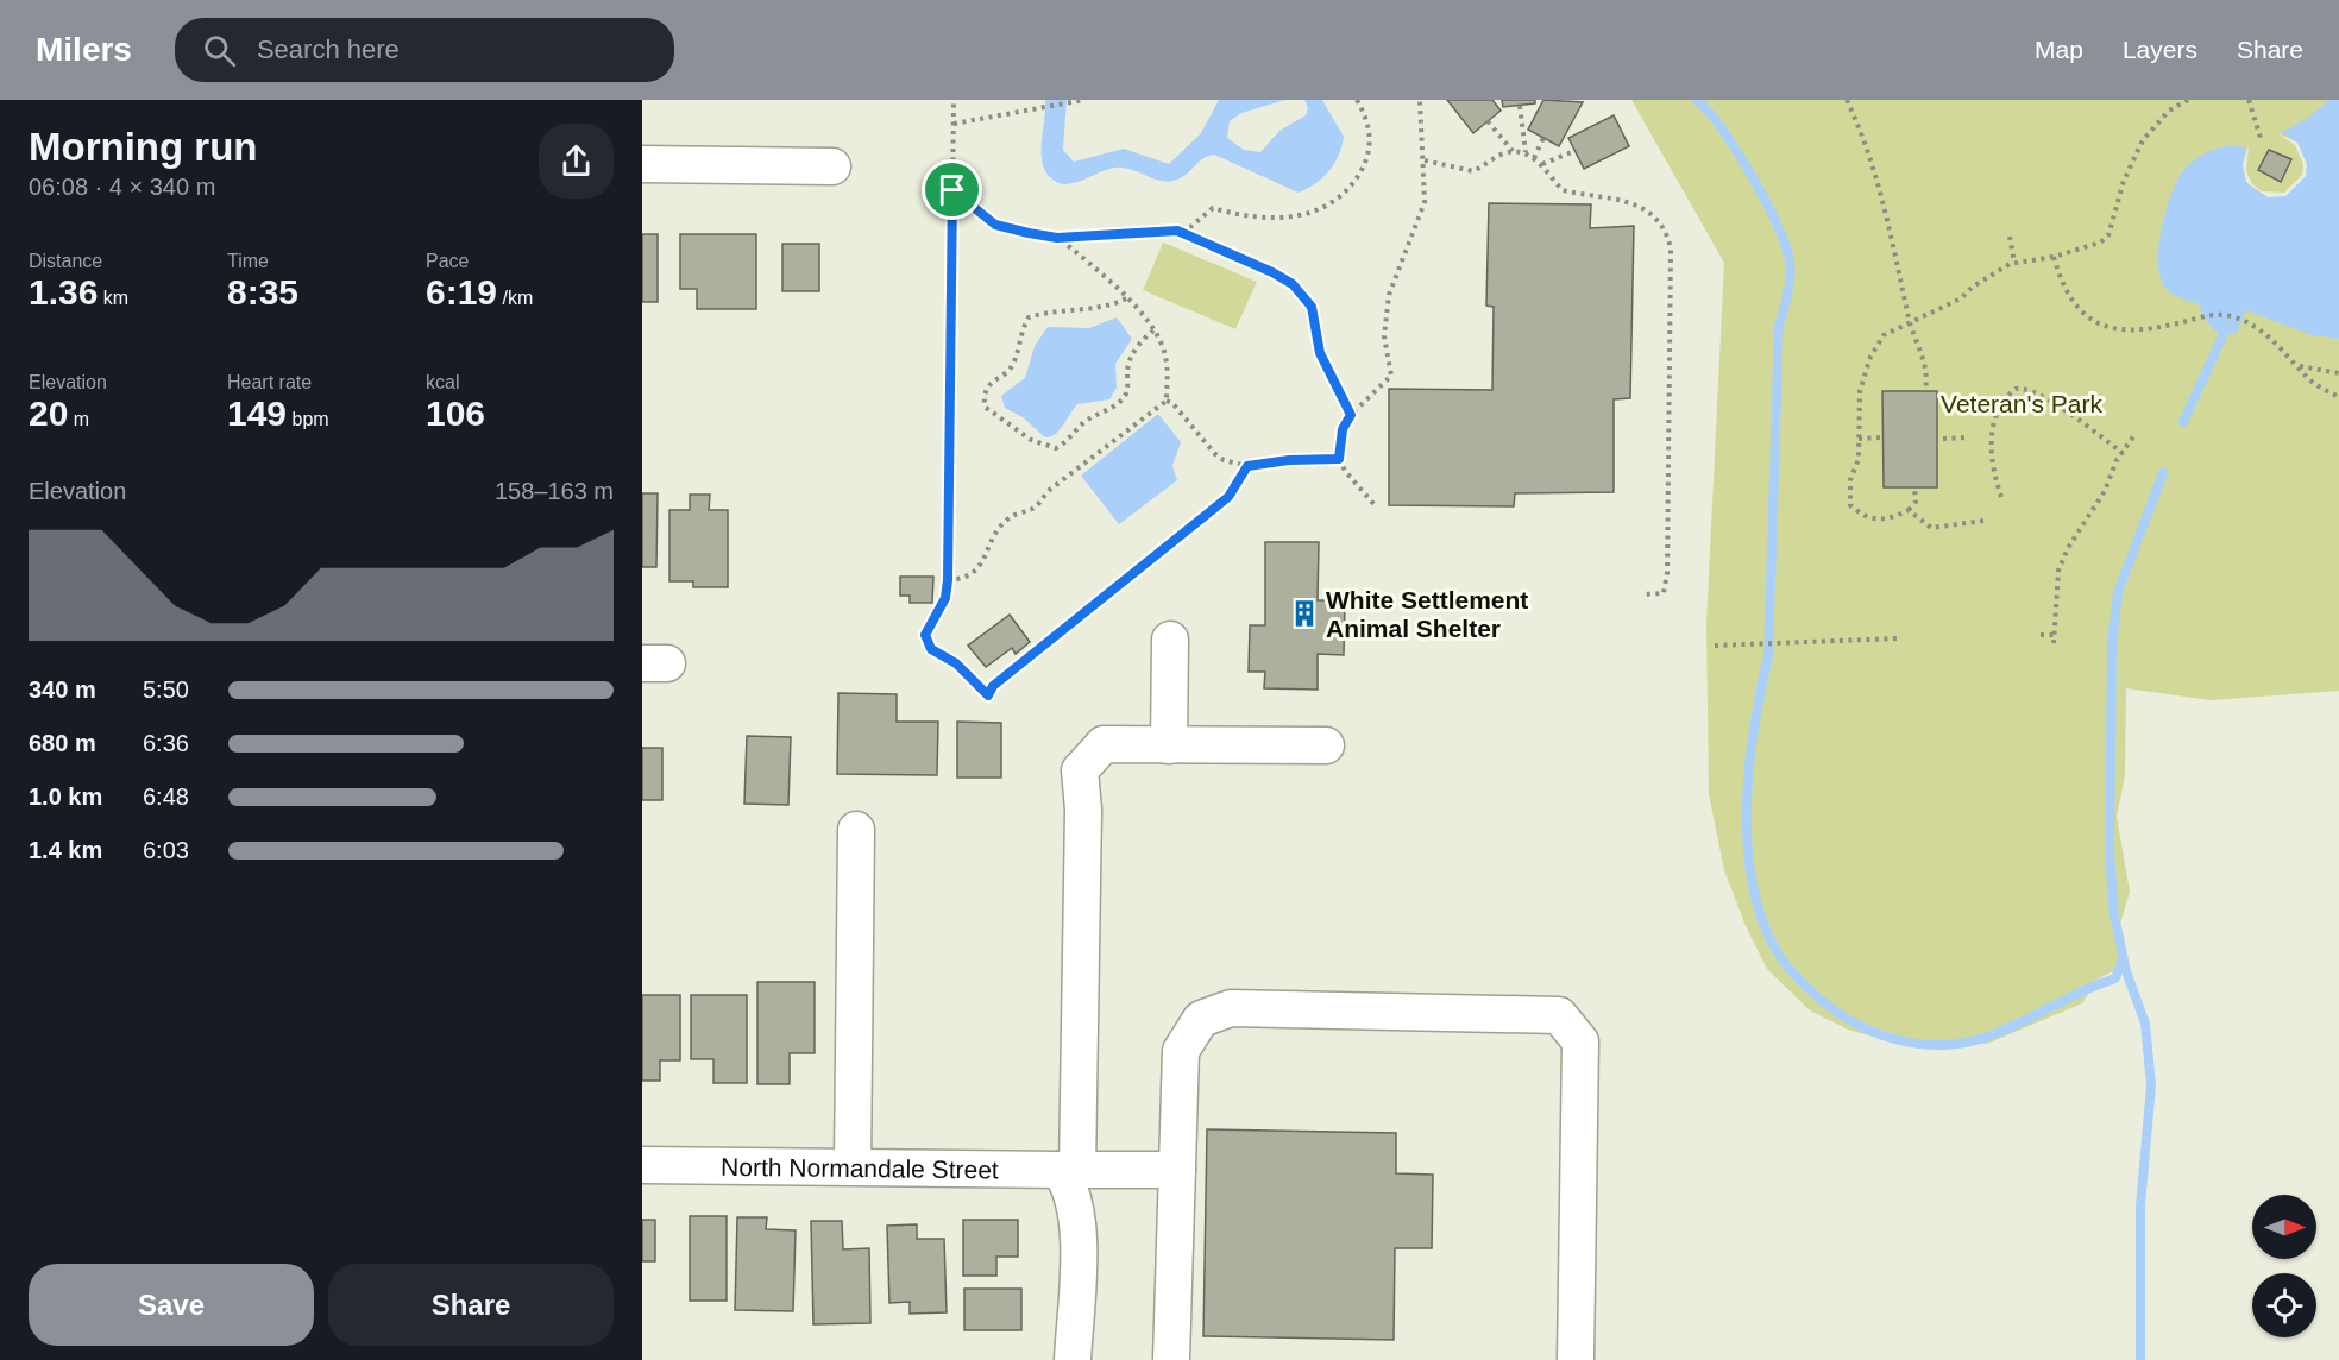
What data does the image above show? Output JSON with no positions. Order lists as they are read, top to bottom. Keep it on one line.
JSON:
{"streets":{"street":["North Normandale Street"]},"parks":["Veteran's Park"],"places":{"building":["White Settlement Animal Shelter"]},"north":"right","page":{"header":"Milers","search":"Search here","nav":["Map","Layers","Share"],"heading":["Morning run","06:08 · 4 × 340 m"],"stats":[["Distance","1.36 km"],["Time","8:35"],["Pace","6:19 /km"],["Elevation","20 m"],["Heart rate","149 bpm"],["kcal","106"]],"chart":["Elevation","158–163 m"],"list":[{"name":"340 m","note":"5:50"},{"name":"680 m","note":"6:36"},{"name":"1.0 km","note":"6:48"},{"name":"1.4 km","note":"6:03"}],"buttons":["Save","Share"]}}
